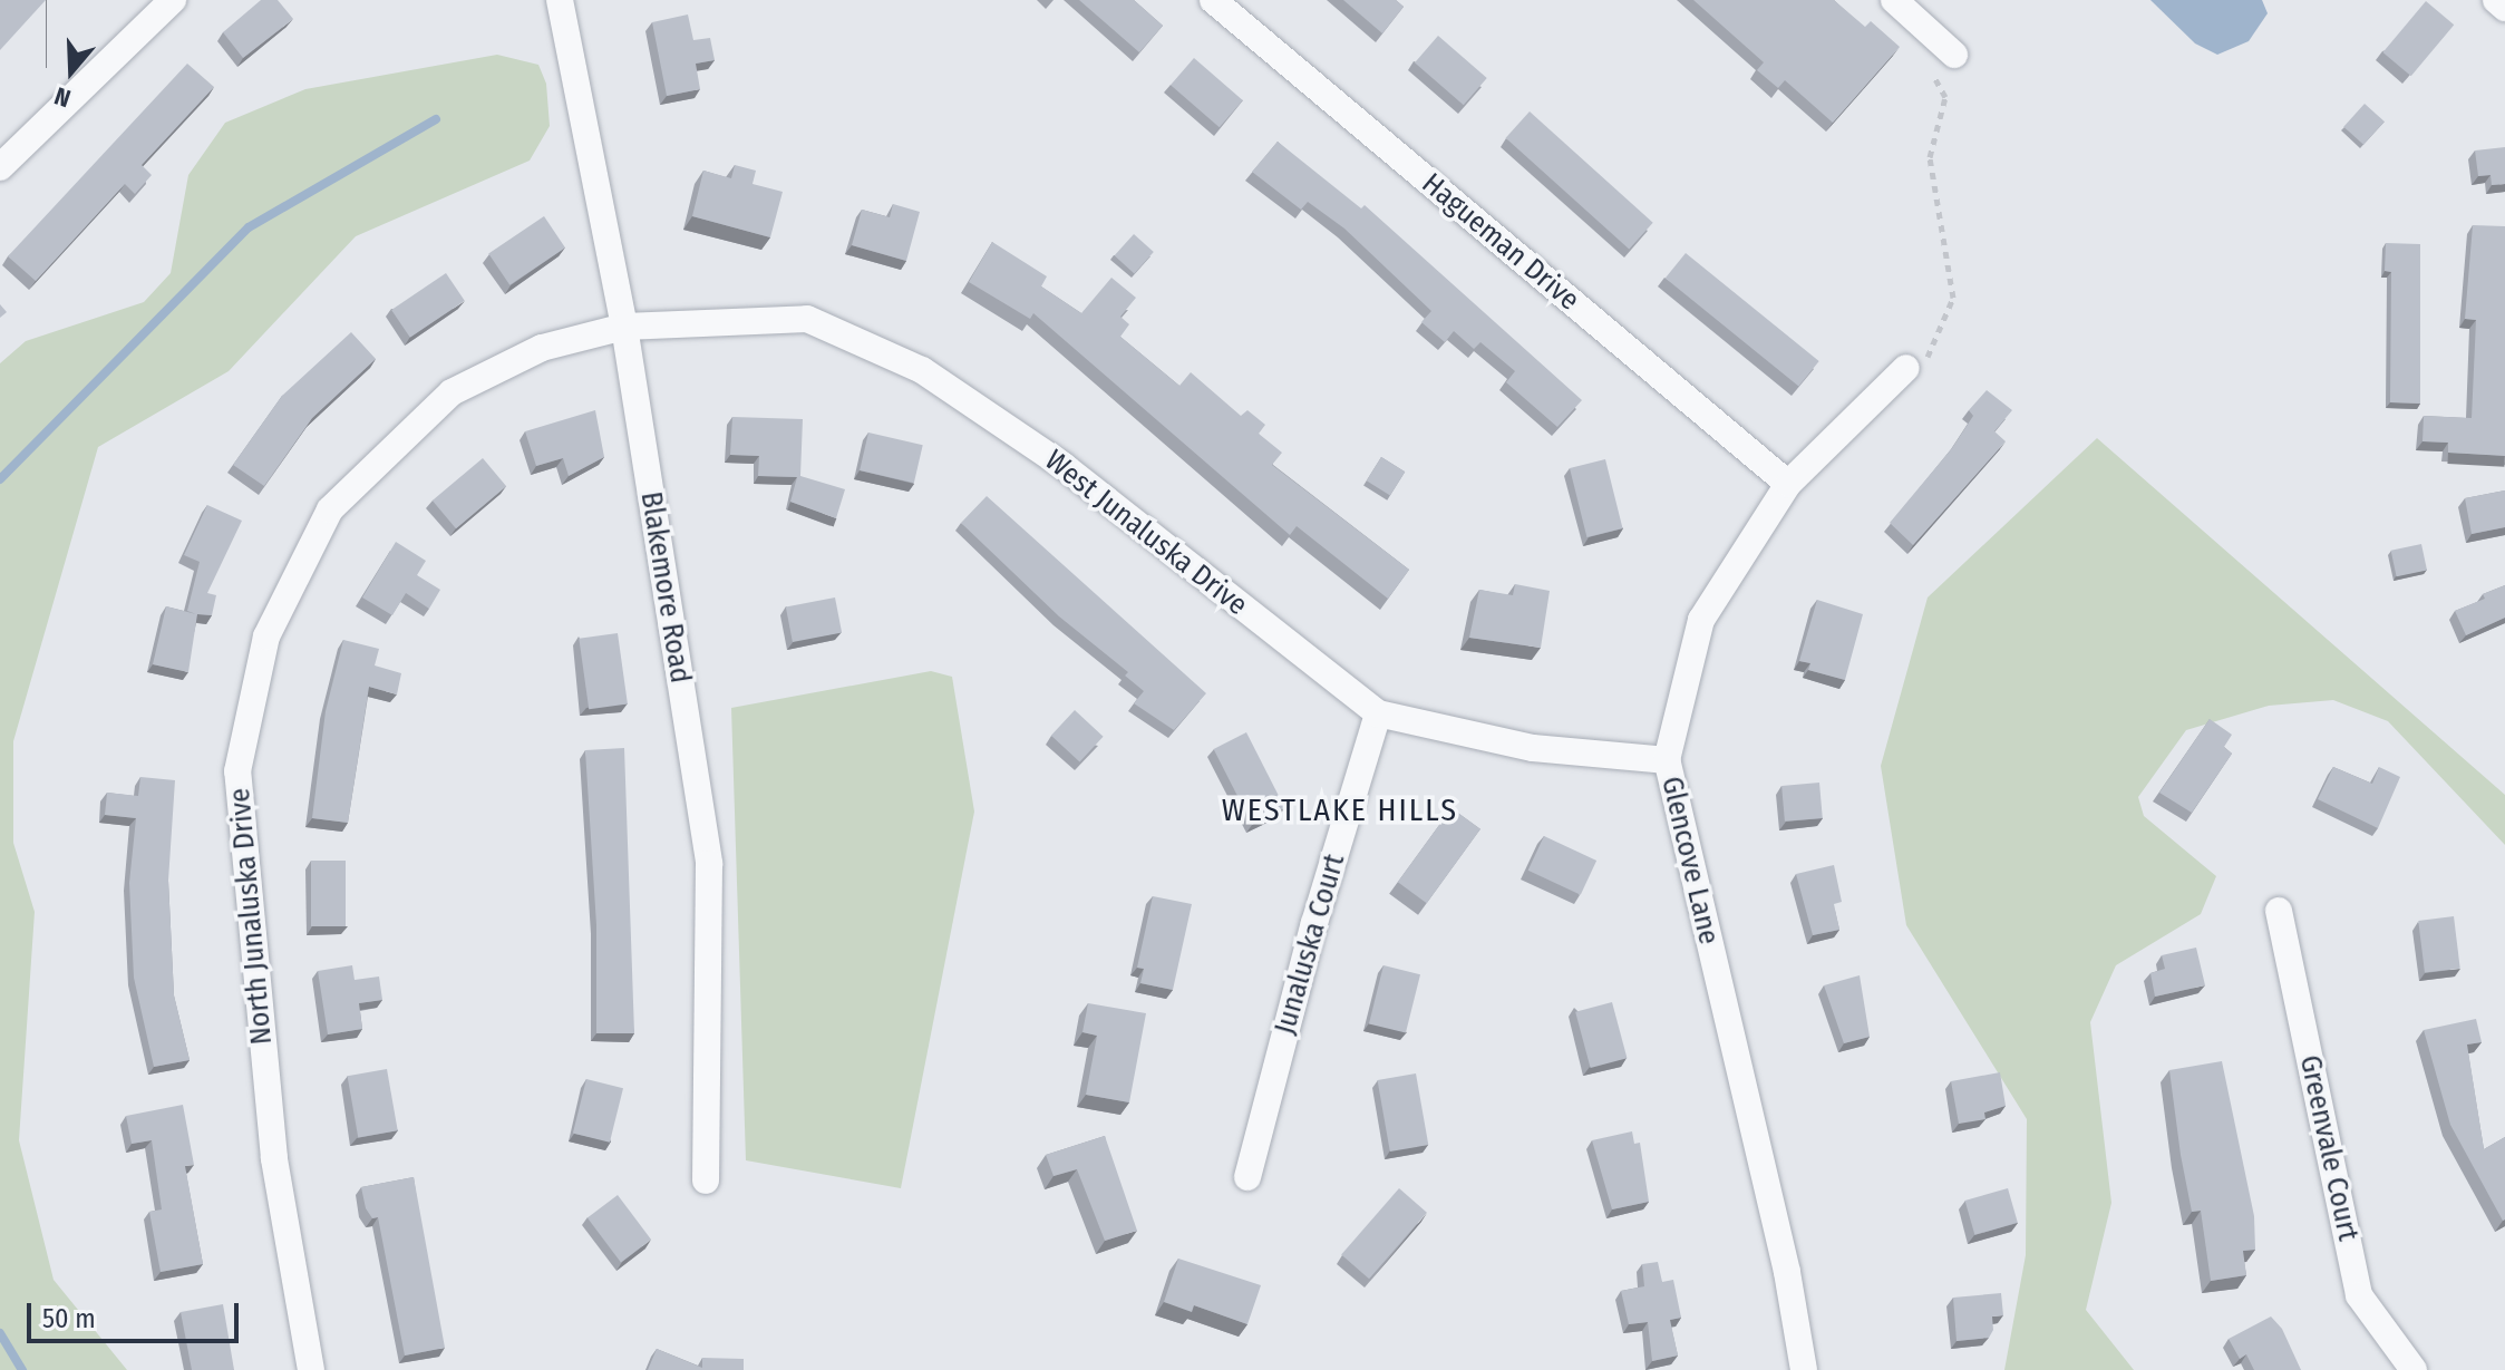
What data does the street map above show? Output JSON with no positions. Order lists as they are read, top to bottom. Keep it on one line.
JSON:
{"streets":{"street":["Hagueman Drive","West Junaluska Drive","Blakemore Road","Glencove Lane","North Junaluska Drive","Junaluska Court","Greenvale Court"]},"crossings":[["Hagueman Drive","Glencove Lane"],["West Junaluska Drive","Blakemore Road"],["West Junaluska Drive","Glencove Lane"],["West Junaluska Drive","North Junaluska Drive"],["West Junaluska Drive","Junaluska Court"],["Blakemore Road","North Junaluska Drive"]],"districts":["WESTLAKE HILLS"],"scale_bar":"50 m","north":"bottom"}
